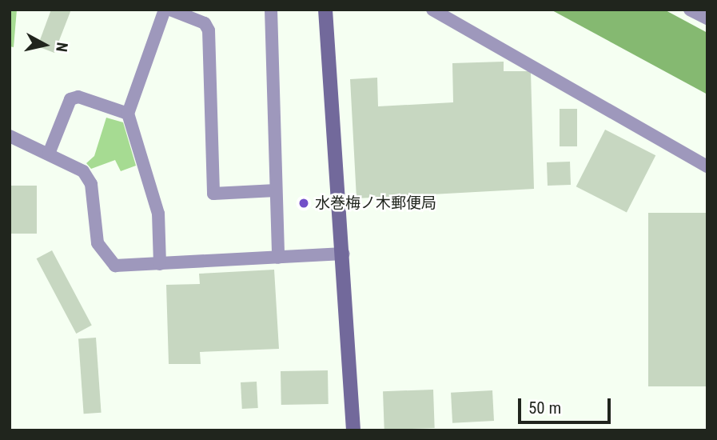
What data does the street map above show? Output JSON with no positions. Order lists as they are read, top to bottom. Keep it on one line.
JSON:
{"places":["水巻梅ノ木郵便局"],"scale_bar":"50 m","north":"right"}
